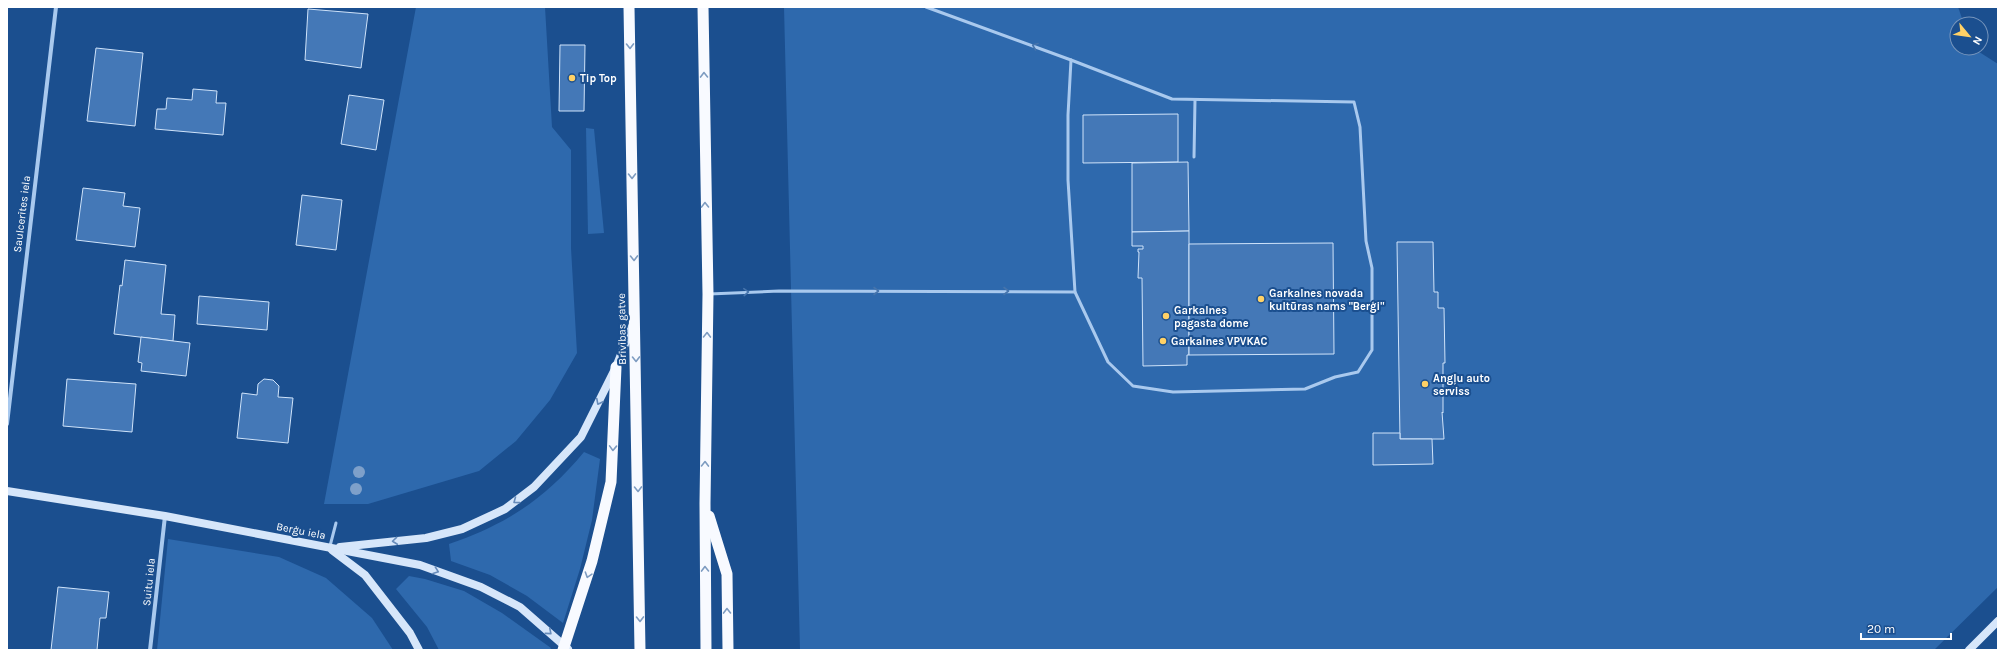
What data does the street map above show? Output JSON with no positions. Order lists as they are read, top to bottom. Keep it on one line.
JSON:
{"streets":{"highway":["Brīvības gatve"],"main road":["Berģu iela"],"street":["Saulcerītes iela","Suitu iela"]},"crossings":[["Berģu iela","Suitu iela"]],"one_way":["Berģu iela"],"places":["Tip Top","Garkalnes novada kultūras nams \"Berģi\"","Garkalnes pagasta dome","Garkalnes VPVKAC","Angļu auto serviss"],"scale_bar":"20 m","north":"bottom right"}
